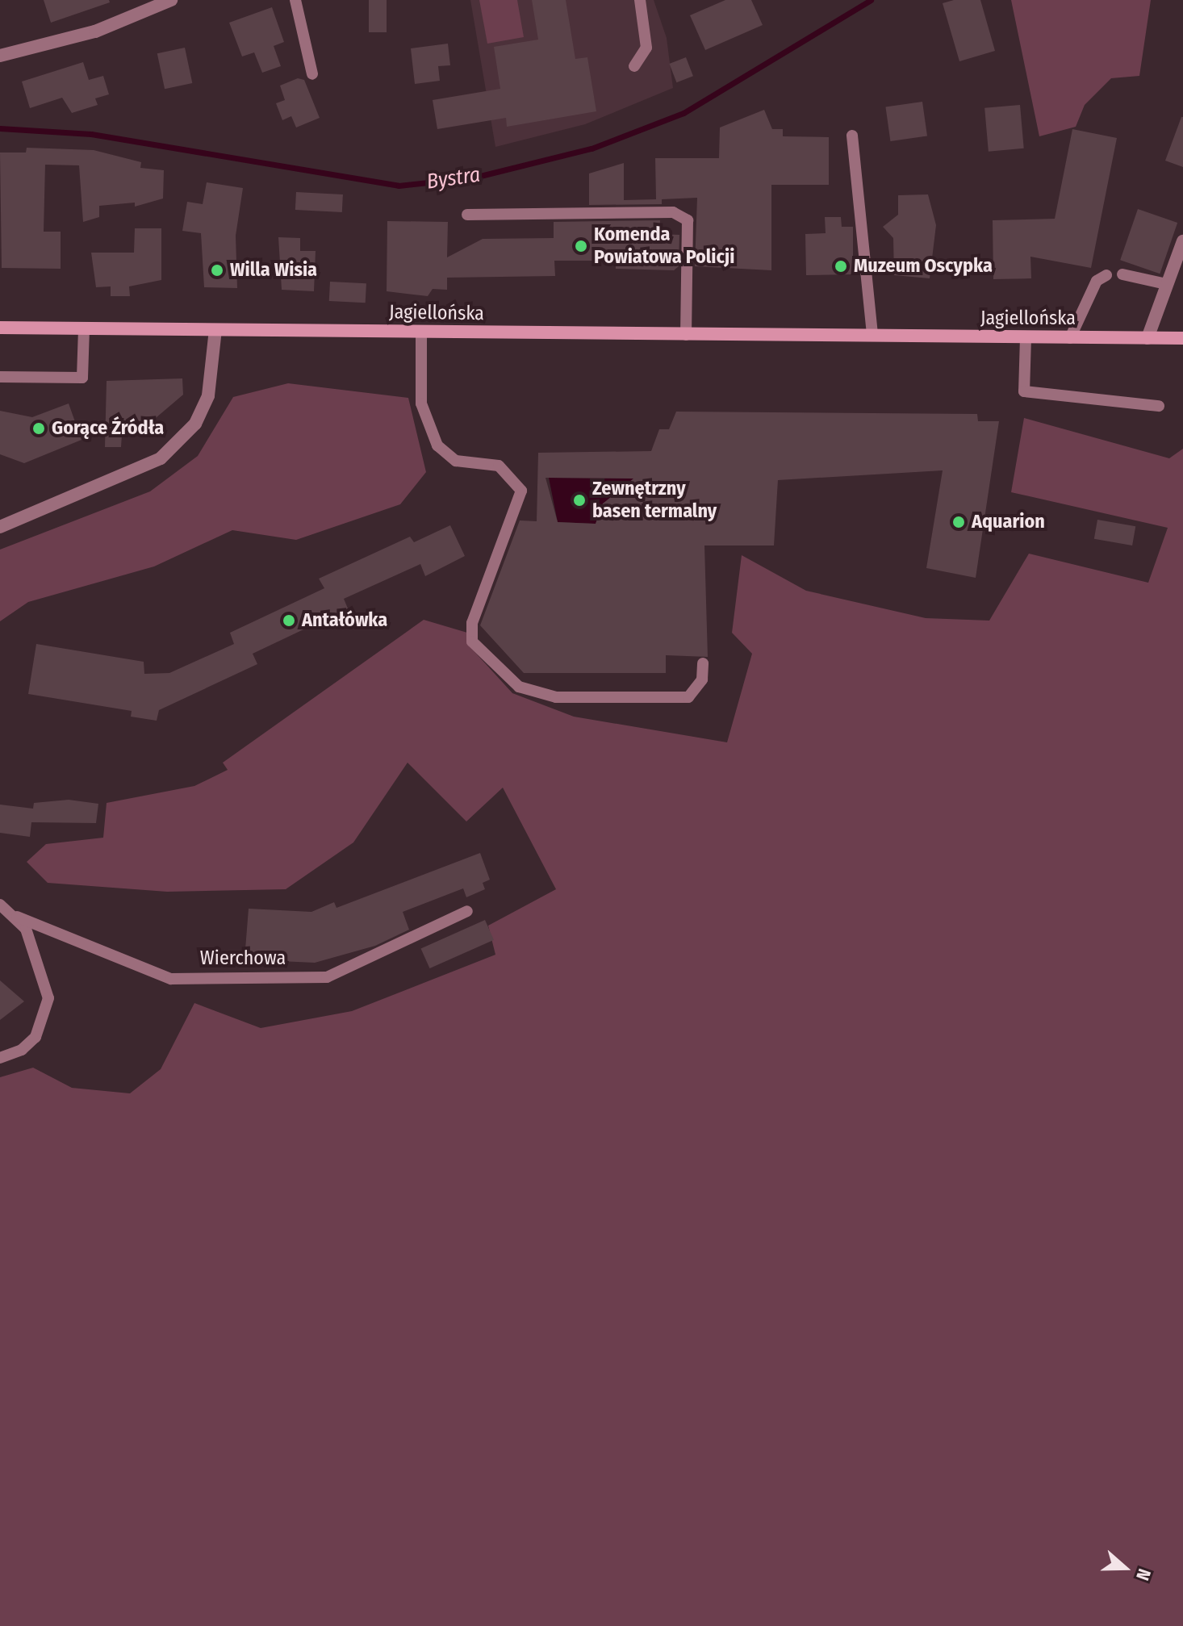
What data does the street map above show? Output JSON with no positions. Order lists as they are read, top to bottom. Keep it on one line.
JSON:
{"streets":{"street":["Jagiellońska"],"lane":["Wierchowa"]},"water":["Bystra"],"places":["Komenda Powiatowa Policji","Muzeum Oscypka","Willa Wisia","Gorące Źródła","Zewnętrzny basen termalny","Aquarion","Antałówka"],"north":"right"}
